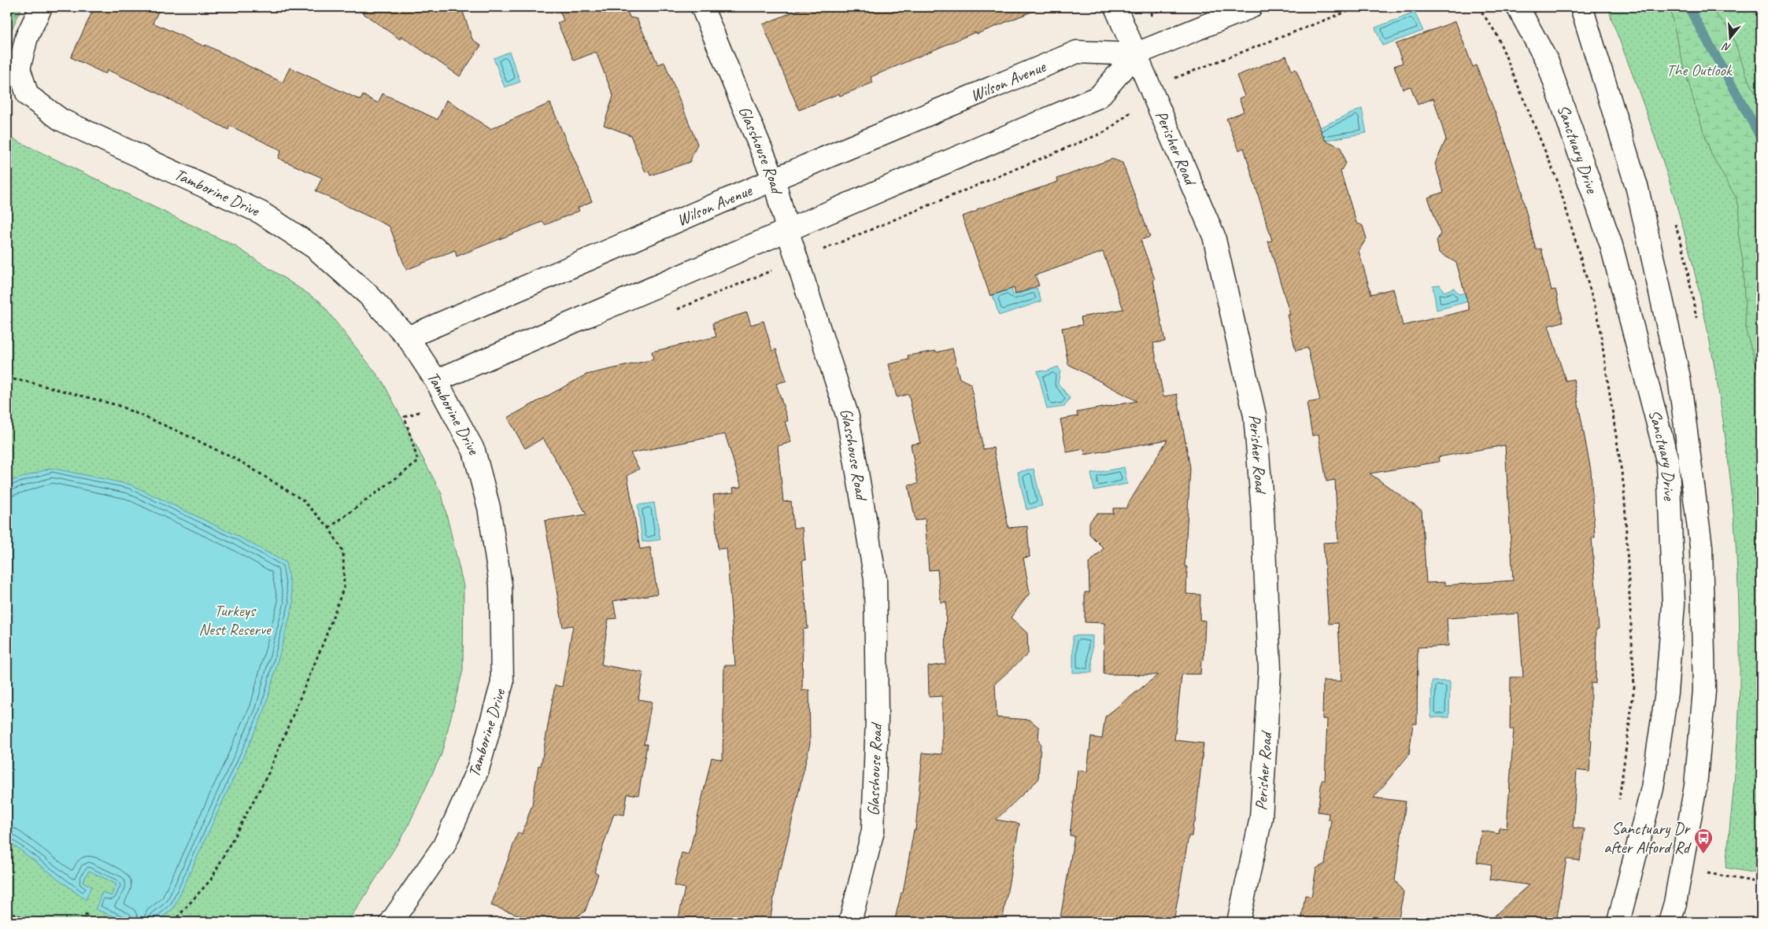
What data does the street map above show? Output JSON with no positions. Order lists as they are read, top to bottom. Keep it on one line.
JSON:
{"streets":{"street":["Wilson Avenue","Perisher Road","Sanctuary Drive","Glasshouse Road","Tamborine Drive"]},"crossings":[["Wilson Avenue","Perisher Road"],["Wilson Avenue","Glasshouse Road"],["Wilson Avenue","Tamborine Drive"]],"parks":["The Outlook","Turkeys Nest Reserve"],"places":{"bus stop":["Sanctuary Dr after Alford Rd"]},"north":"bottom"}
